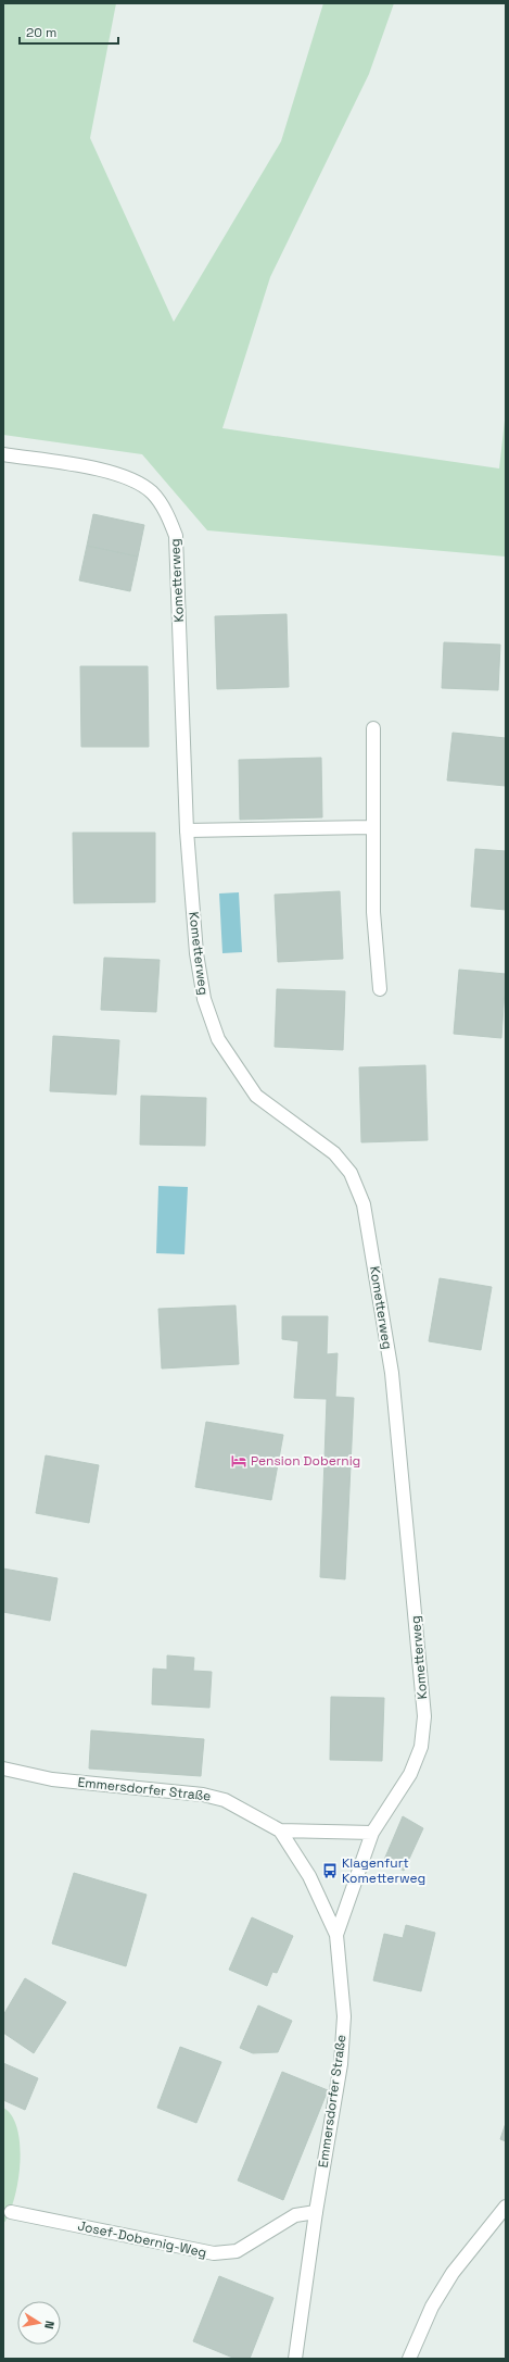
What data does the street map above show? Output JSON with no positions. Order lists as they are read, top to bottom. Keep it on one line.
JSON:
{"streets":{"street":["Kometterweg","Emmersdorfer Straße","Josef-Dobernig-Weg"]},"crossings":[["Kometterweg","Emmersdorfer Straße"],["Emmersdorfer Straße","Josef-Dobernig-Weg"]],"places":{"hotel":["Pension Dobernig"],"bus stop":["Klagenfurt Kometterweg"]},"scale_bar":"20 m","north":"right"}
